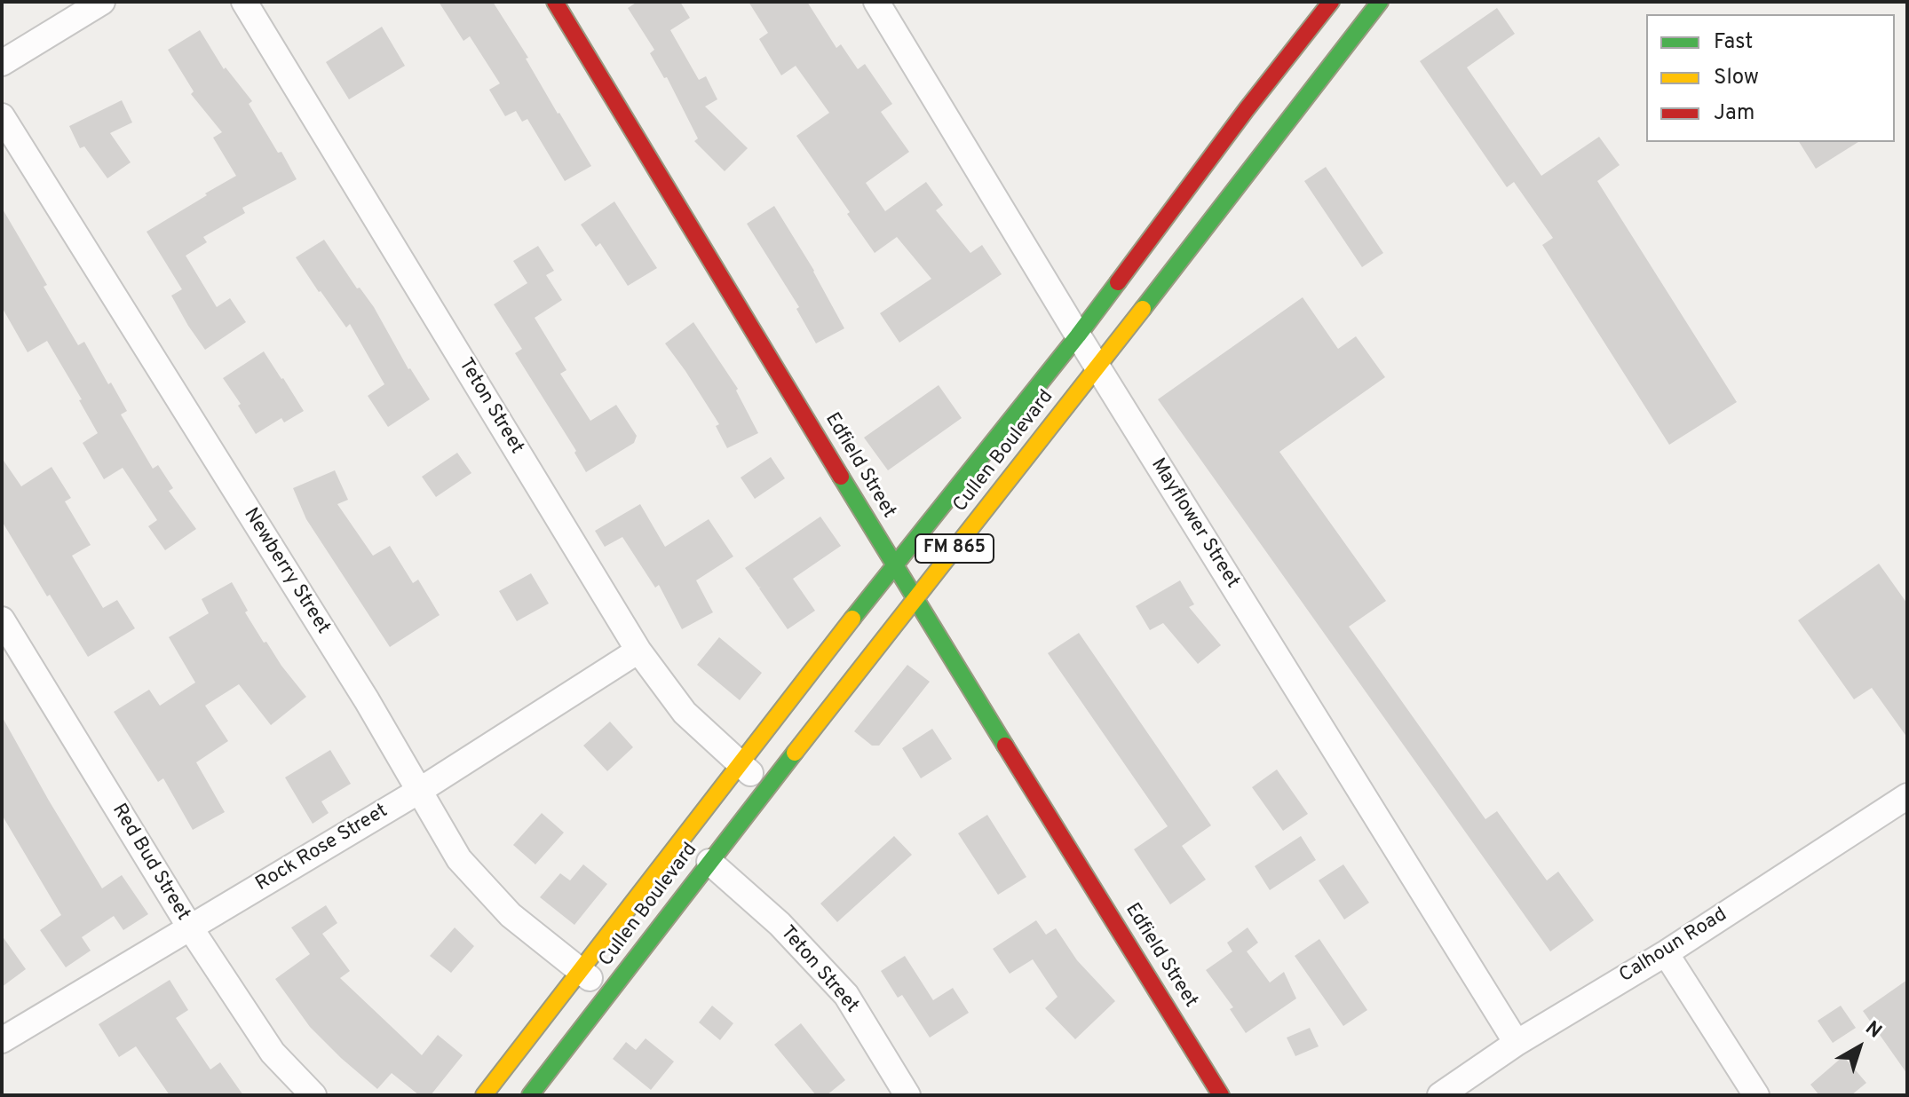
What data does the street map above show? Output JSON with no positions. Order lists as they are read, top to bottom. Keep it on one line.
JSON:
{"streets":{"main road":["Cullen Boulevard","Edfield Street","FM 865"],"street":["Teton Street","Mayflower Street","Newberry Street","Rock Rose Street","Red Bud Street","Calhoun Road"]},"crossings":[["Teton Street","Cullen Boulevard"],["Teton Street","Rock Rose Street"],["Cullen Boulevard","Edfield Street"],["Cullen Boulevard","Mayflower Street"],["Cullen Boulevard","Newberry Street"],["Mayflower Street","Calhoun Road"],["Newberry Street","Rock Rose Street"],["Rock Rose Street","Red Bud Street"]],"legend":["Fast","Slow","Jam"],"north":"top right"}
